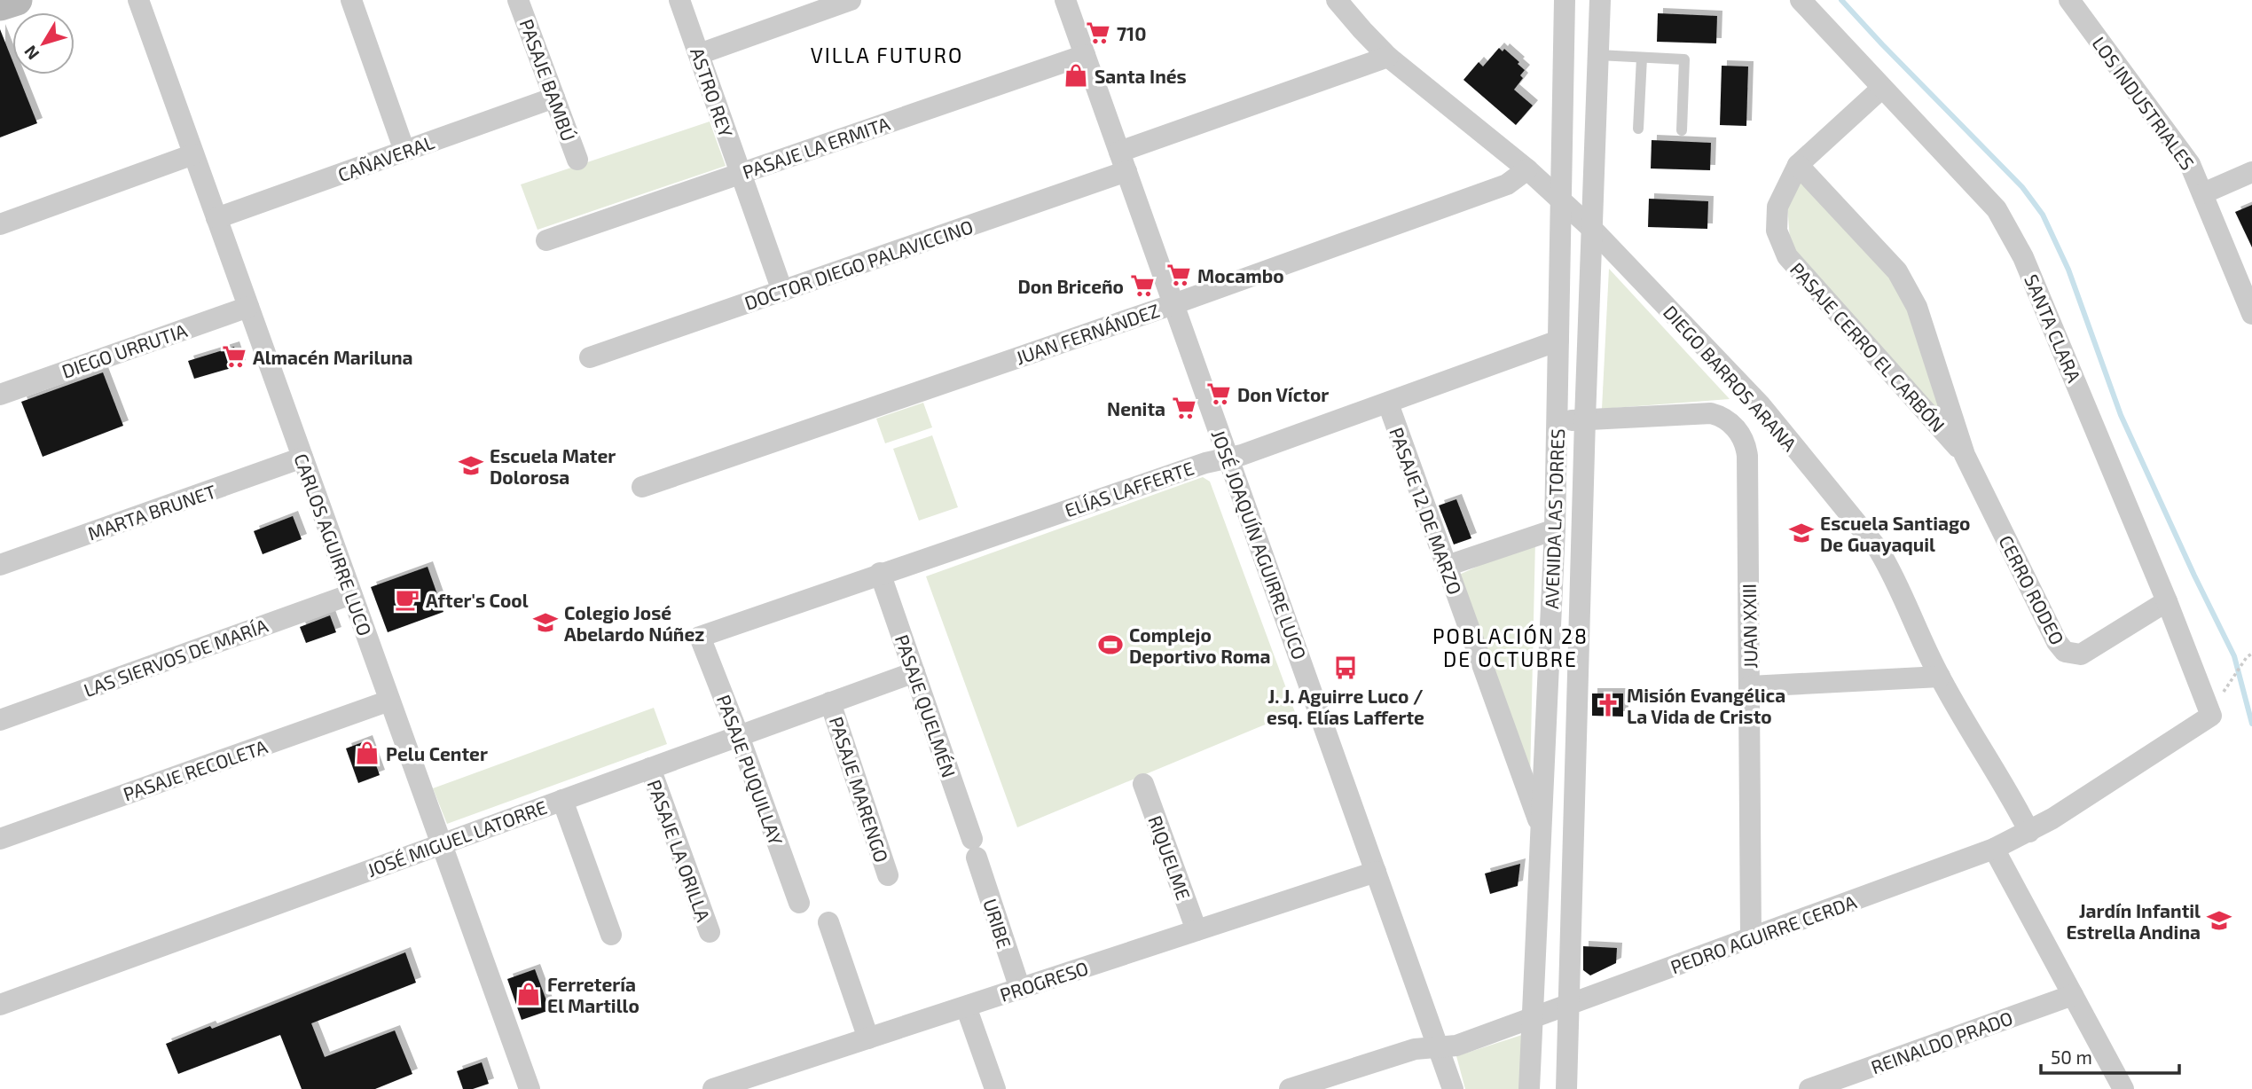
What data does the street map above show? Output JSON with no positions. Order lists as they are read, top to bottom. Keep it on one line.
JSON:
{"streets":{"street":["PASAJE BAMBÚ","ASTRO REY","LOS INDUSTRIALES","PASAJE LA ERMITA","CAÑAVERAL","DOCTOR DIEGO PALAVICCINO","SANTA CLARA","JUAN FERNÁNDEZ","PASAJE CERRO EL CARBÓN","DIEGO URRUTIA","DIEGO BARROS ARANA","ELÍAS LAFFERTE","PASAJE 12 DE MARZO","MARTA BRUNET","AVENIDA LAS TORRES","CARLOS AGUIRRE LUCO","JOSÉ JOAQUÍN AGUIRRE LUCO","CERRO RODEO","JUAN XXIII","LAS SIERVOS DE MARÍA","PASAJE QUELMÉN","PASAJE RECOLETA","PASAJE PUQUILLAY","PASAJE MARENGO","JOSÉ MIGUEL LATORRE","PASAJE LA ORILLA","RIQUELME","URIBE","PEDRO AGUIRRE CERDA","PROGRESO","REINALDO PRADO"]},"crossings":[["PASAJE BAMBÚ","CAÑAVERAL"],["ASTRO REY","PASAJE LA ERMITA"],["ASTRO REY","DOCTOR DIEGO PALAVICCINO"],["PASAJE LA ERMITA","JOSÉ JOAQUÍN AGUIRRE LUCO"],["CAÑAVERAL","CARLOS AGUIRRE LUCO"],["DOCTOR DIEGO PALAVICCINO","DIEGO BARROS ARANA"],["DOCTOR DIEGO PALAVICCINO","JOSÉ JOAQUÍN AGUIRRE LUCO"],["SANTA CLARA","CERRO RODEO"],["SANTA CLARA","PEDRO AGUIRRE CERDA"],["JUAN FERNÁNDEZ","DIEGO BARROS ARANA"],["JUAN FERNÁNDEZ","JOSÉ JOAQUÍN AGUIRRE LUCO"],["PASAJE CERRO EL CARBÓN","CERRO RODEO"],["DIEGO URRUTIA","CARLOS AGUIRRE LUCO"],["DIEGO BARROS ARANA","AVENIDA LAS TORRES"],["DIEGO BARROS ARANA","PEDRO AGUIRRE CERDA"],["ELÍAS LAFFERTE","PASAJE 12 DE MARZO"],["ELÍAS LAFFERTE","AVENIDA LAS TORRES"],["ELÍAS LAFFERTE","JOSÉ JOAQUÍN AGUIRRE LUCO"],["ELÍAS LAFFERTE","PASAJE QUELMÉN"],["ELÍAS LAFFERTE","PASAJE PUQUILLAY"],["PASAJE 12 DE MARZO","AVENIDA LAS TORRES"],["MARTA BRUNET","CARLOS AGUIRRE LUCO"],["AVENIDA LAS TORRES","JUAN XXIII"],["AVENIDA LAS TORRES","PEDRO AGUIRRE CERDA"],["CARLOS AGUIRRE LUCO","LAS SIERVOS DE MARÍA"],["CARLOS AGUIRRE LUCO","PASAJE RECOLETA"],["CARLOS AGUIRRE LUCO","JOSÉ MIGUEL LATORRE"],["JOSÉ JOAQUÍN AGUIRRE LUCO","PEDRO AGUIRRE CERDA"],["JOSÉ JOAQUÍN AGUIRRE LUCO","PROGRESO"],["JUAN XXIII","PEDRO AGUIRRE CERDA"],["PASAJE QUELMÉN","JOSÉ MIGUEL LATORRE"],["PASAJE QUELMÉN","URIBE"],["PASAJE PUQUILLAY","JOSÉ MIGUEL LATORRE"],["PASAJE MARENGO","JOSÉ MIGUEL LATORRE"],["JOSÉ MIGUEL LATORRE","PASAJE LA ORILLA"],["RIQUELME","PROGRESO"],["URIBE","PROGRESO"]],"districts":["VILLA FUTURO","POBLACIÓN 28 DE OCTUBRE"],"places":{"supermarket":["710","Mocambo","Don Briceño","Almacén Mariluna","Don Víctor","Nenita"],"shop":["Santa Inés","Pelu Center","Ferretería El Martillo"],"school or university":["Escuela Mater Dolorosa","Escuela Santiago De Guayaquil","Colegio José Abelardo Núñez","Jardín Infantil Estrella Andina"],"cafe":["After's Cool"],"sports":["Complejo Deportivo Roma"],"bus stop":["J. J. Aguirre Luco / esq. Elías Lafferte"],"church":["Misión Evangélica La Vida de Cristo"]},"scale_bar":"50 m","north":"bottom left"}
